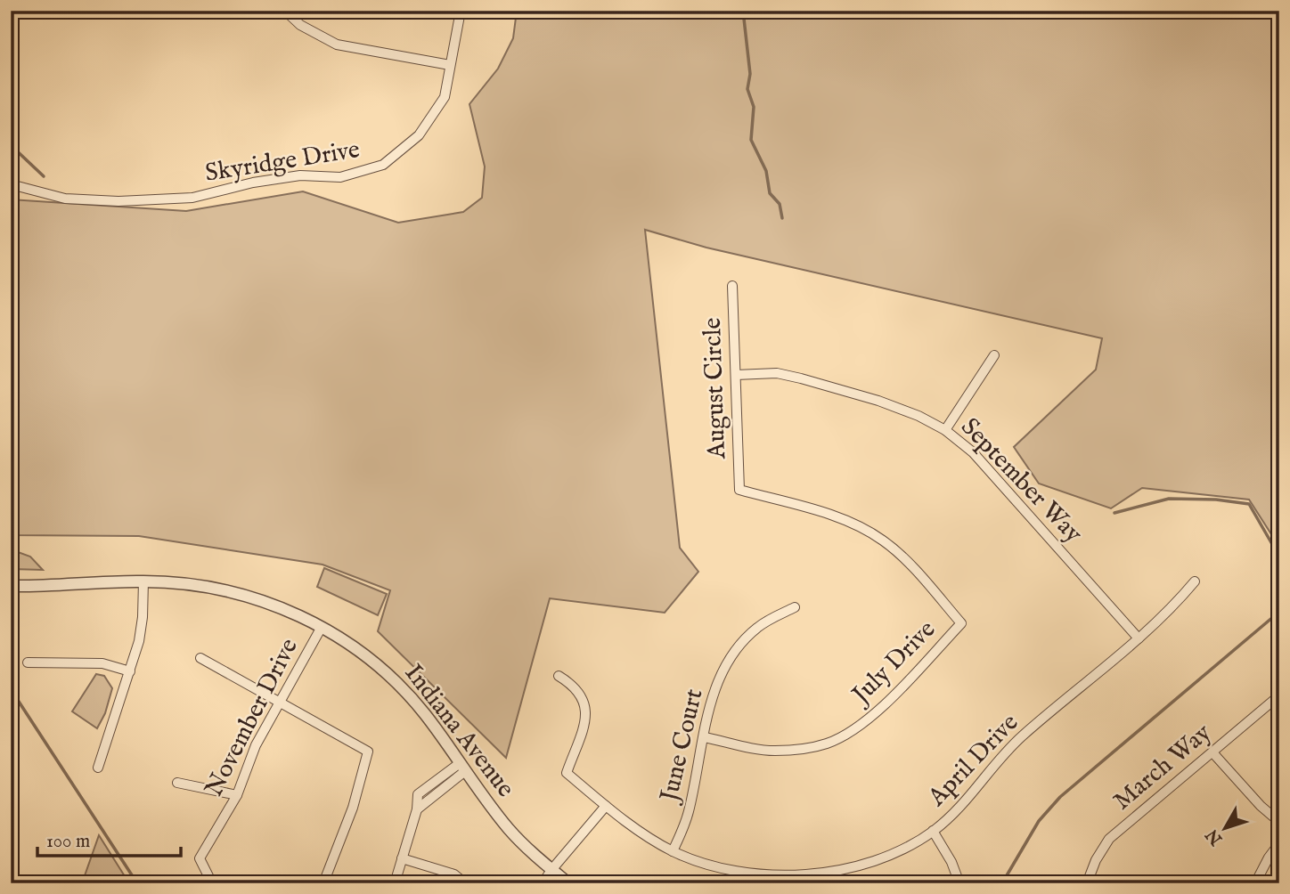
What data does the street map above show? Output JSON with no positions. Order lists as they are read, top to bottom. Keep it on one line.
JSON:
{"streets":{"street":["Skyridge Drive","August Circle","September Way","July Drive","November Drive","Indiana Avenue","June Court","April Drive","March Way"]},"crossings":[["August Circle","September Way"],["August Circle","July Drive"],["September Way","April Drive"],["July Drive","June Court"],["November Drive","Indiana Avenue"],["June Court","April Drive"]],"scale_bar":"100 m","north":"bottom left"}
